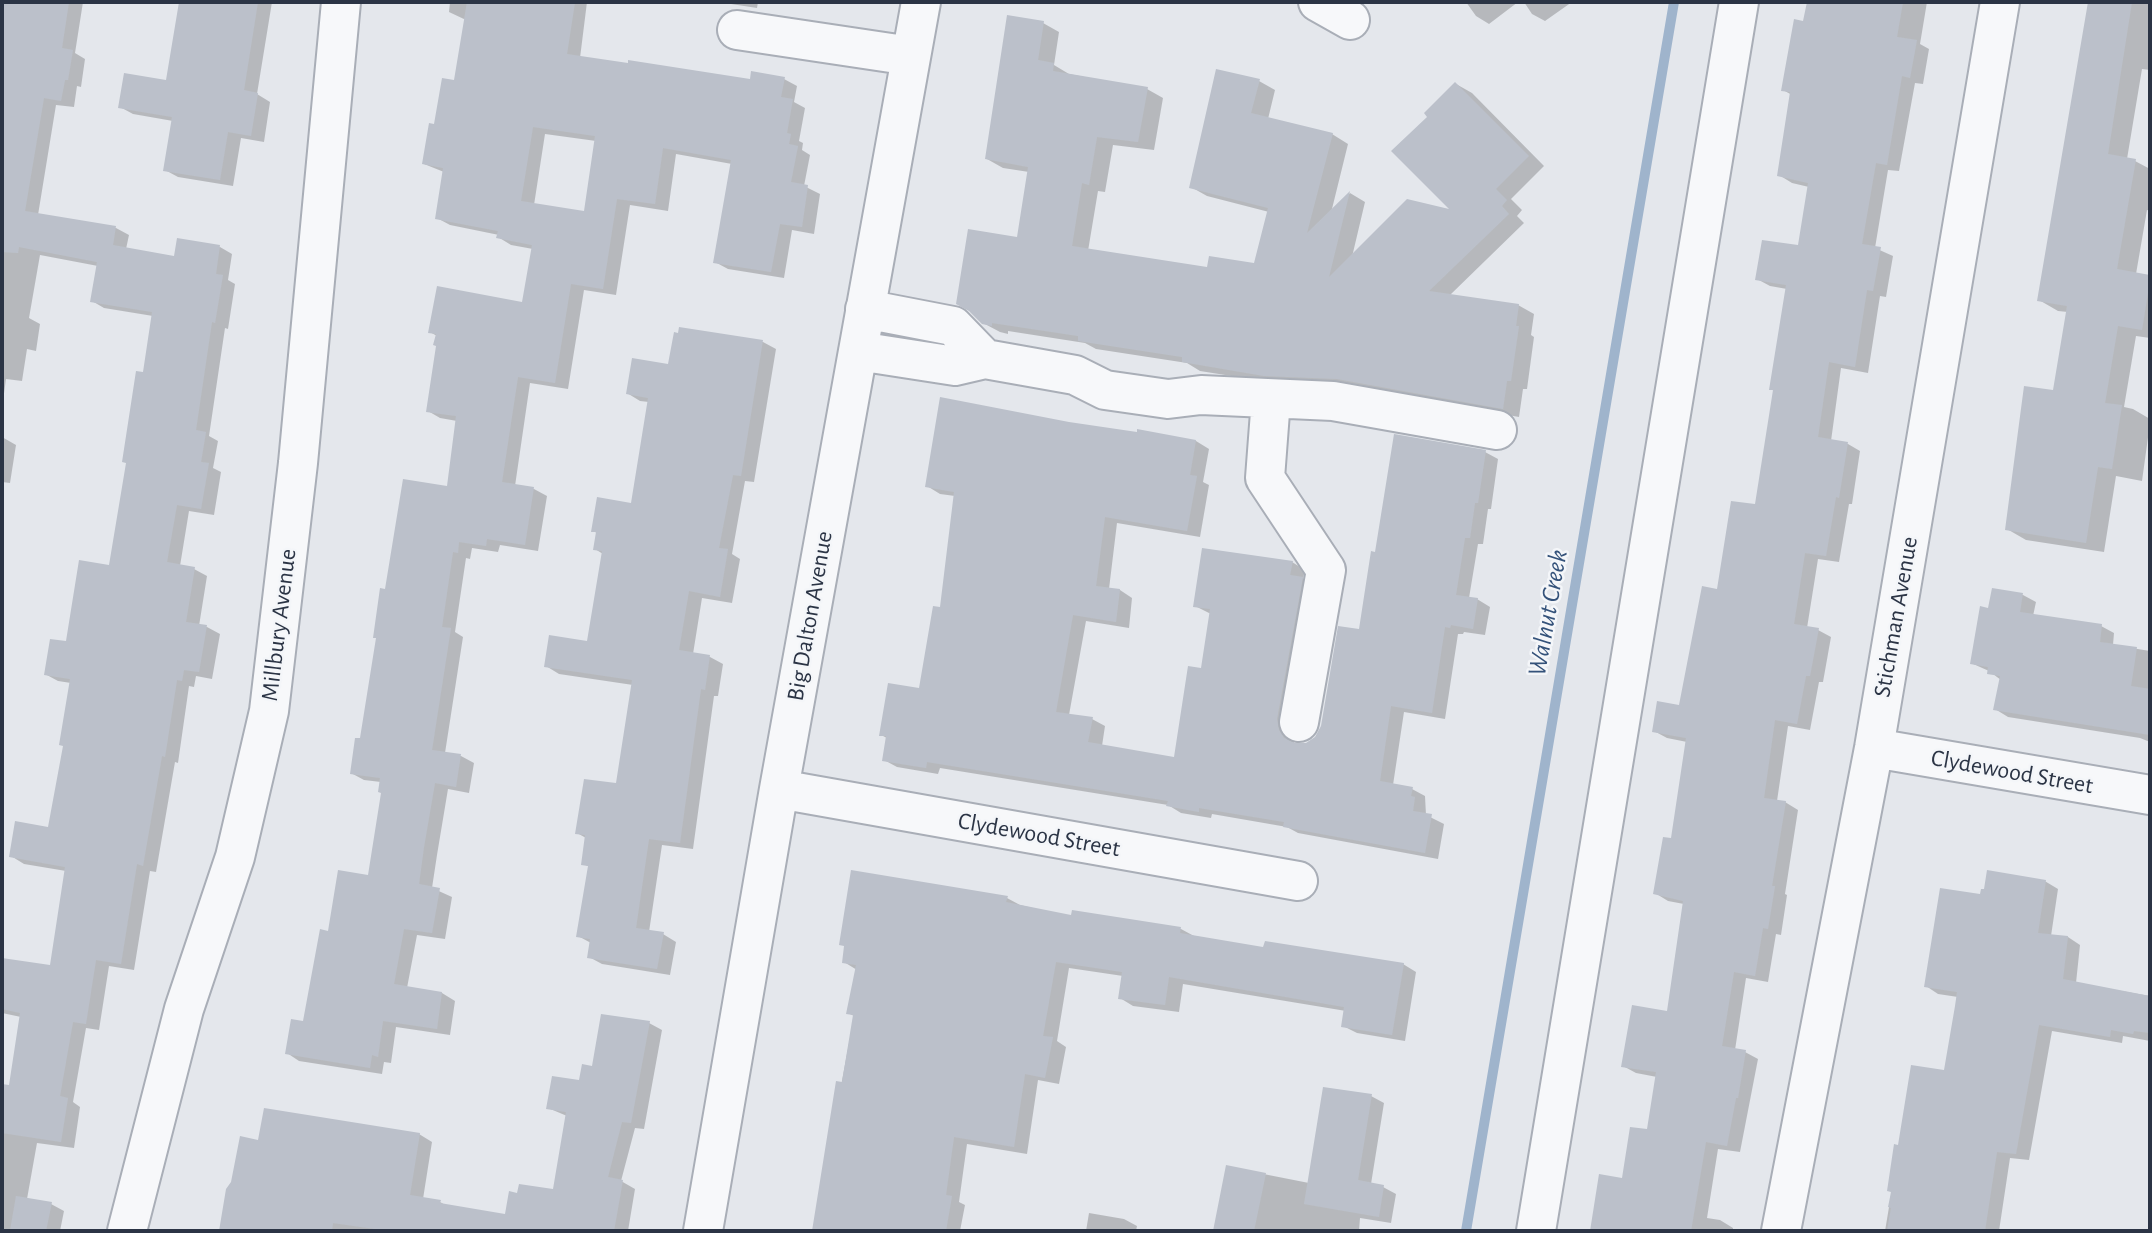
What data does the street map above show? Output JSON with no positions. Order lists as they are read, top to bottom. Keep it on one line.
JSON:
{"streets":{"street":["Big Dalton Avenue","Stichman Avenue","Millbury Avenue","Clydewood Street"]},"crossings":[["Big Dalton Avenue","Clydewood Street"],["Stichman Avenue","Clydewood Street"]],"water":["Walnut Creek"]}
